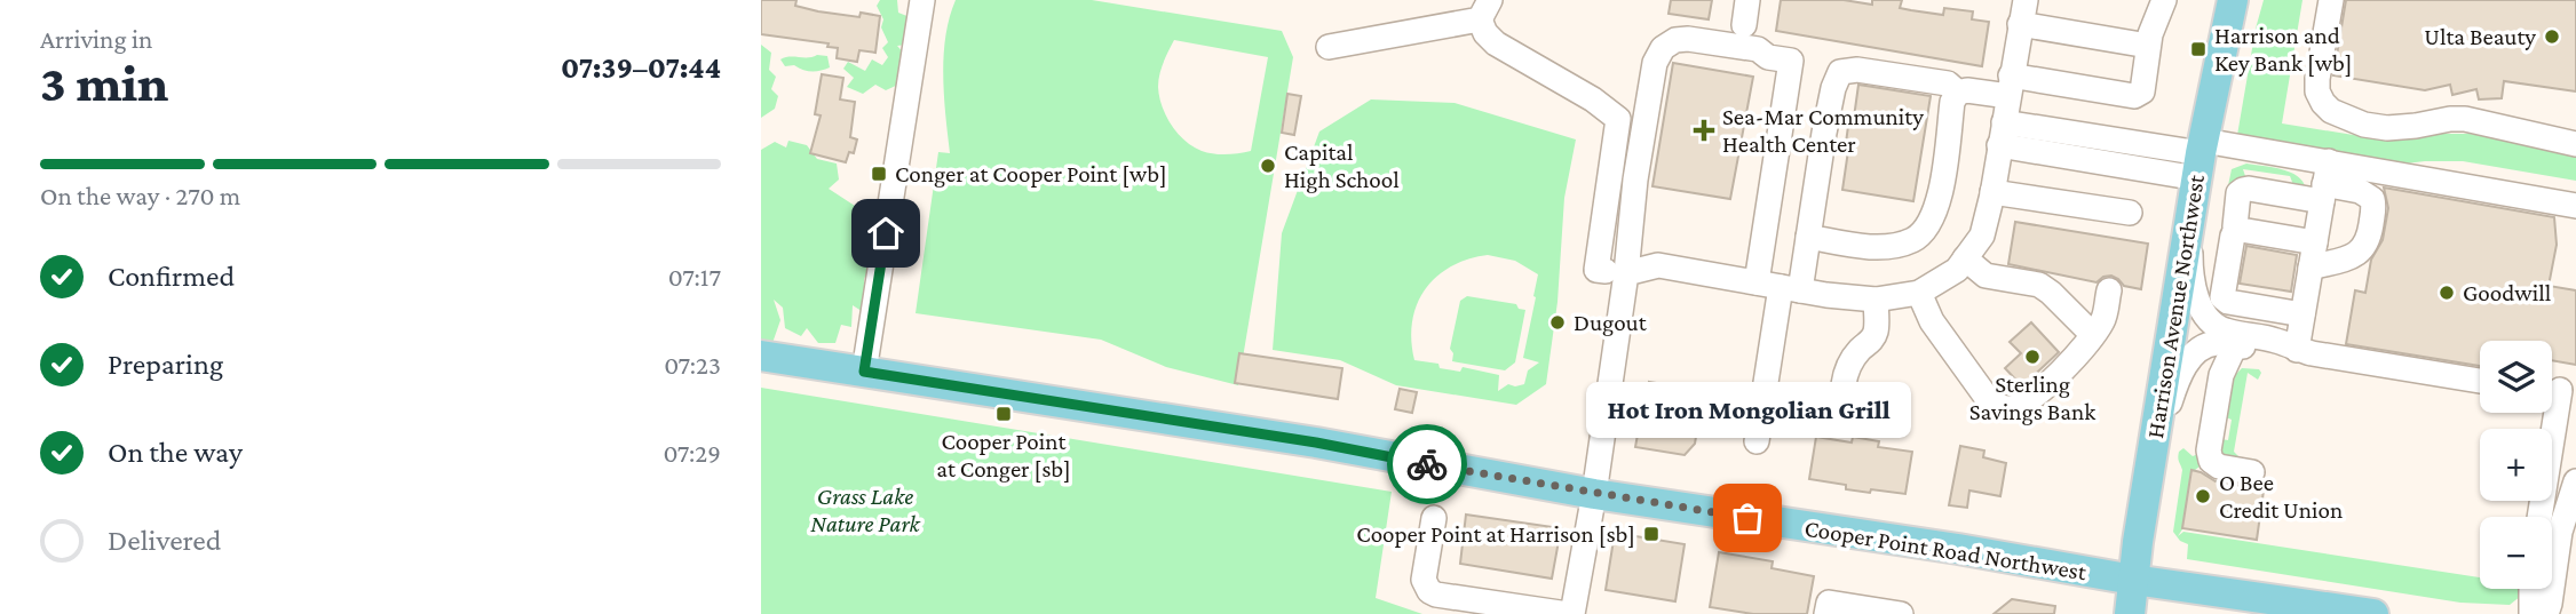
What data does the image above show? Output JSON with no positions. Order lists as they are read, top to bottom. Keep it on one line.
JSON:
{"streets":{"main road":["Harrison Avenue Northwest","Cooper Point Road Northwest"]},"crossings":[["Harrison Avenue Northwest","Cooper Point Road Northwest"]],"parks":["Grass Lake Nature Park"],"places":{"other":["Ulta Beauty","Capital High School","Goodwill","Dugout","Sterling Savings Bank","O Bee Credit Union","Hot Iron Mongolian Grill"],"transit":["Harrison and Key Bank [wb]","Conger at Cooper Point [wb]","Cooper Point at Conger [sb]","Cooper Point at Harrison [sb]"],"health":["Sea-Mar Community Health Center"]},"page":{"heading":["3 min","Arriving in","07:39–07:44"],"bar":"On the way · 270 m","list":[["Confirmed","07:17"],["Preparing","07:23"],["On the way","07:29"],"Delivered"],"map_buttons":["+","−"],"bubble":"Hot Iron Mongolian Grill"}}
